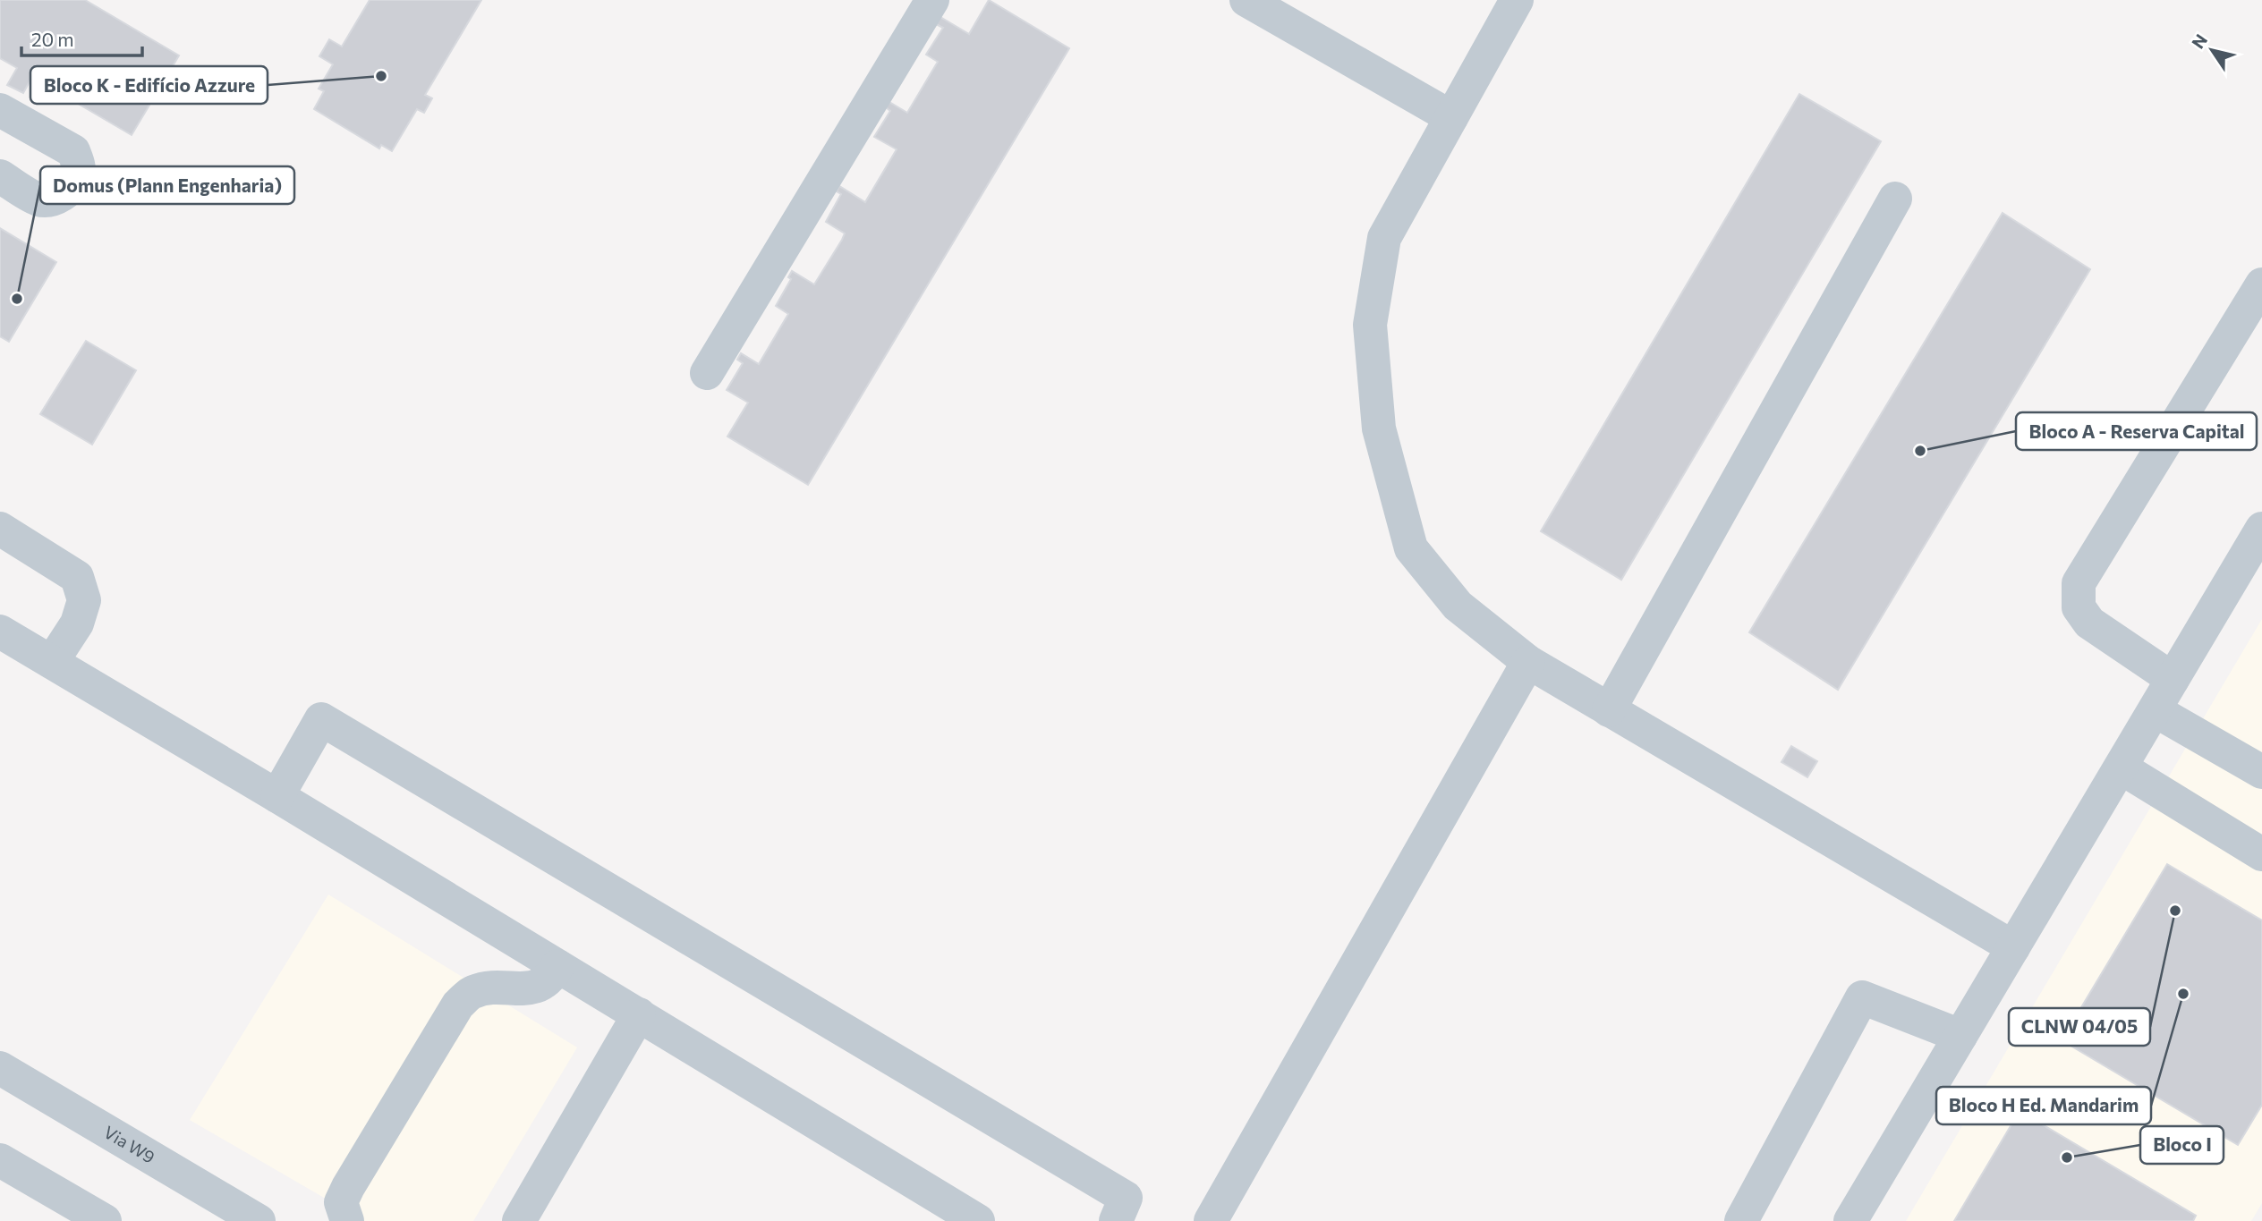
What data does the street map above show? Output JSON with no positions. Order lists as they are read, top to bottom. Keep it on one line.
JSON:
{"streets":{"street":["Via W9"]},"places":["Bloco K - Edifício Azzure","Domus (Plann Engenharia)","Bloco A - Reserva Capital","CLNW 04/05","Bloco H Ed. Mandarim","Bloco I"],"scale_bar":"20 m","north":"top left"}
